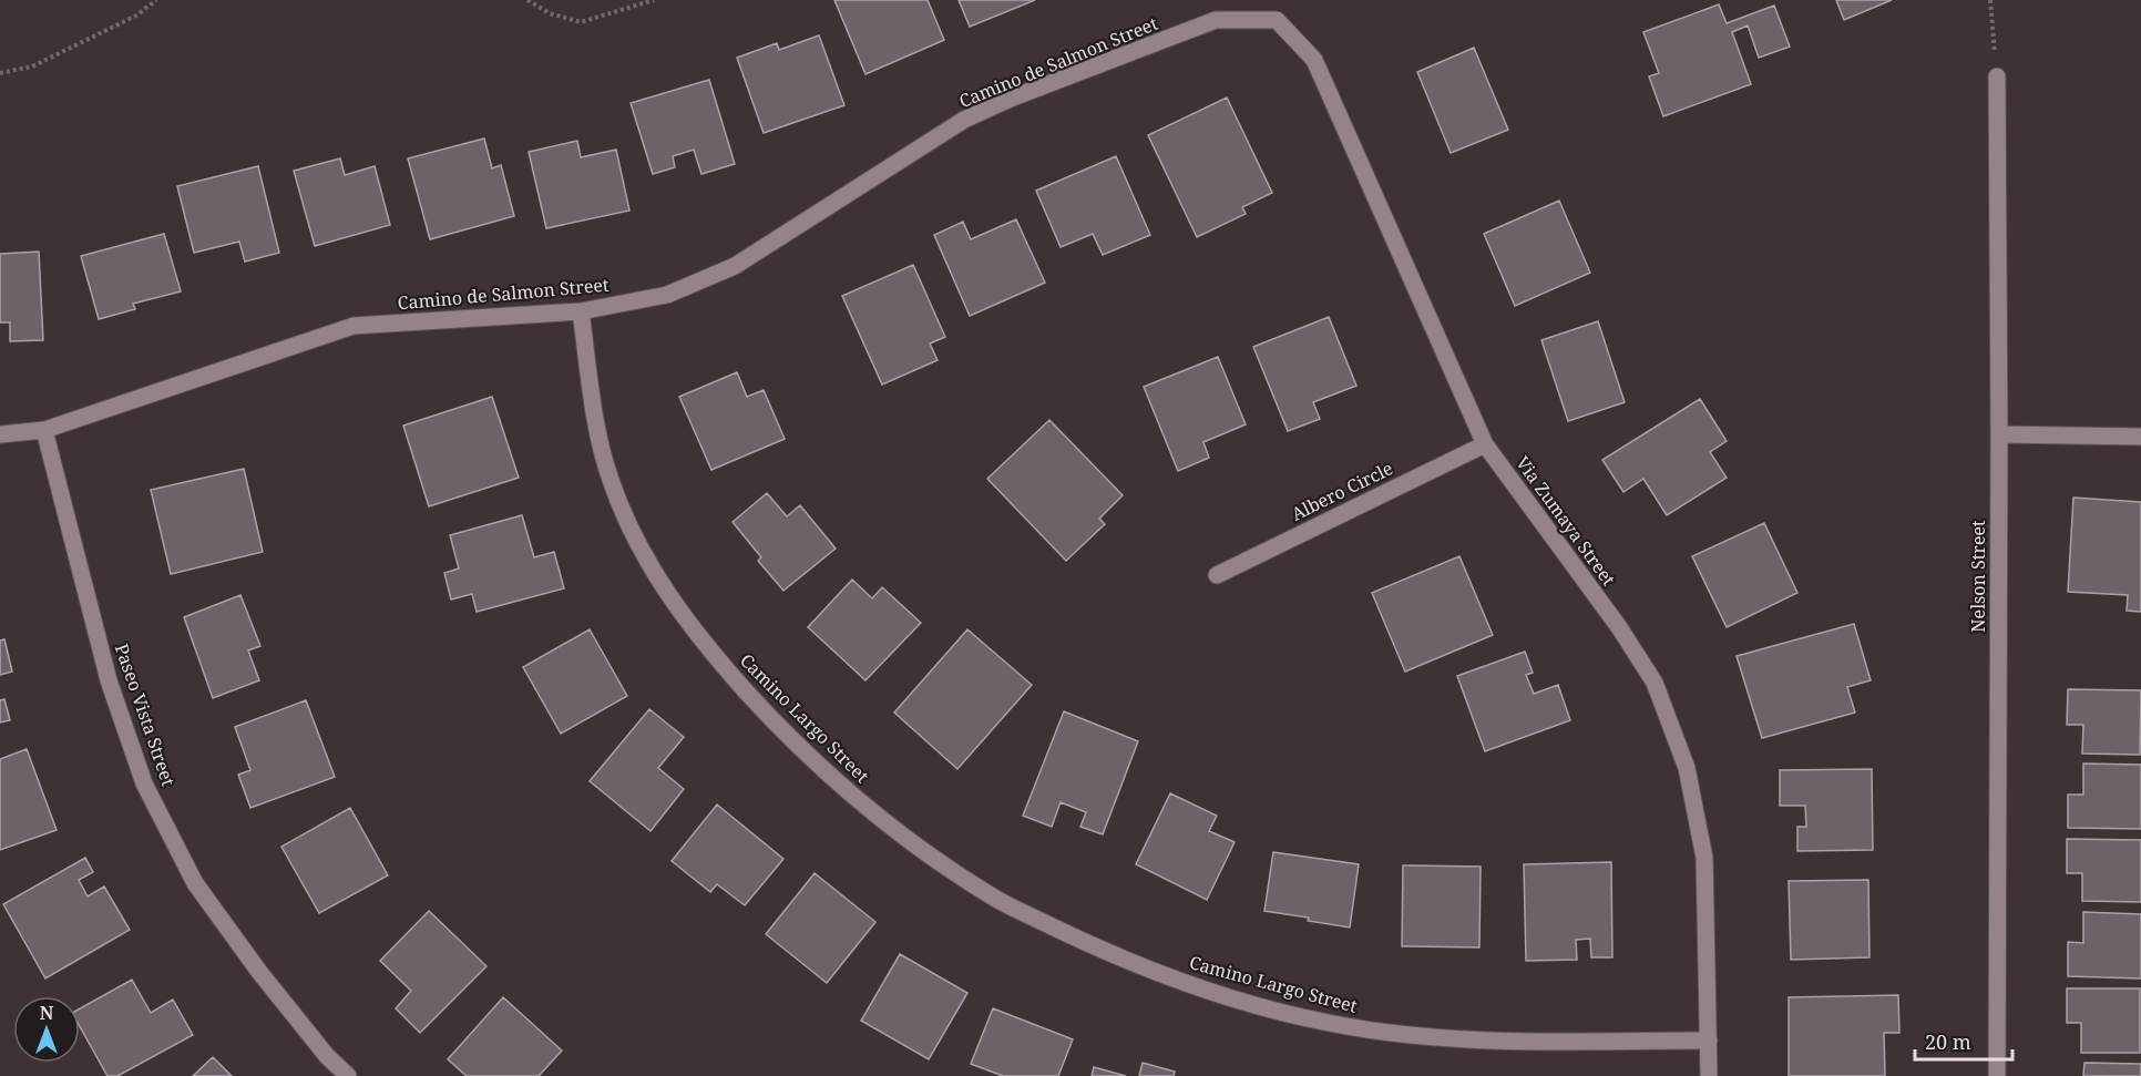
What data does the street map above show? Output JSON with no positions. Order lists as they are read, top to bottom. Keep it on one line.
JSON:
{"streets":{"street":["Camino de Salmon Street","Albero Circle","Via Zumaya Street","Nelson Street","Paseo Vista Street","Camino Largo Street"]},"crossings":[["Camino de Salmon Street","Via Zumaya Street"],["Camino de Salmon Street","Paseo Vista Street"],["Camino de Salmon Street","Camino Largo Street"],["Albero Circle","Via Zumaya Street"],["Via Zumaya Street","Camino Largo Street"]],"scale_bar":"20 m","north":"top"}
